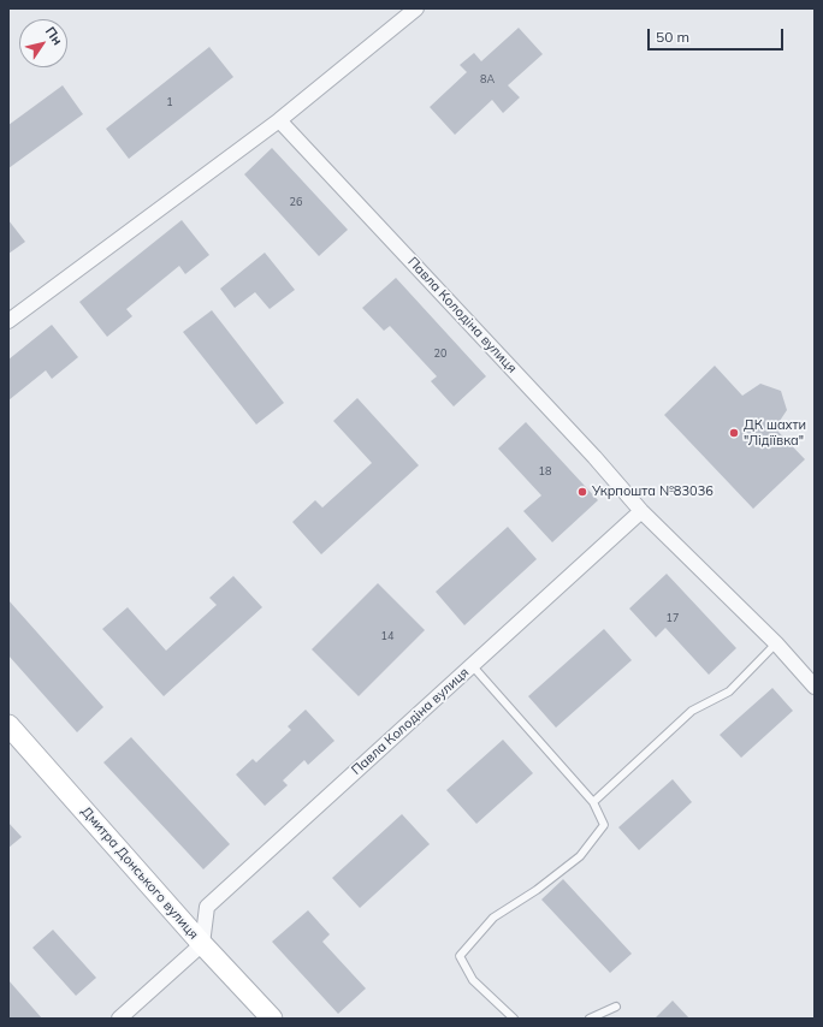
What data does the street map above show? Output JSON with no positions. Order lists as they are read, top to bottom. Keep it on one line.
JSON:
{"streets":{"street":["Павла Колодіна вулиця","Дмитра Донського вулиця"]},"crossings":[["Павла Колодіна вулиця","Дмитра Донського вулиця"]],"places":["ДК шахти \"Лідіївка\"","Укрпошта №83036"],"house_numbers":["8А","1","26","20","18","17","14"],"scale_bar":"50 m","north":"top right"}
